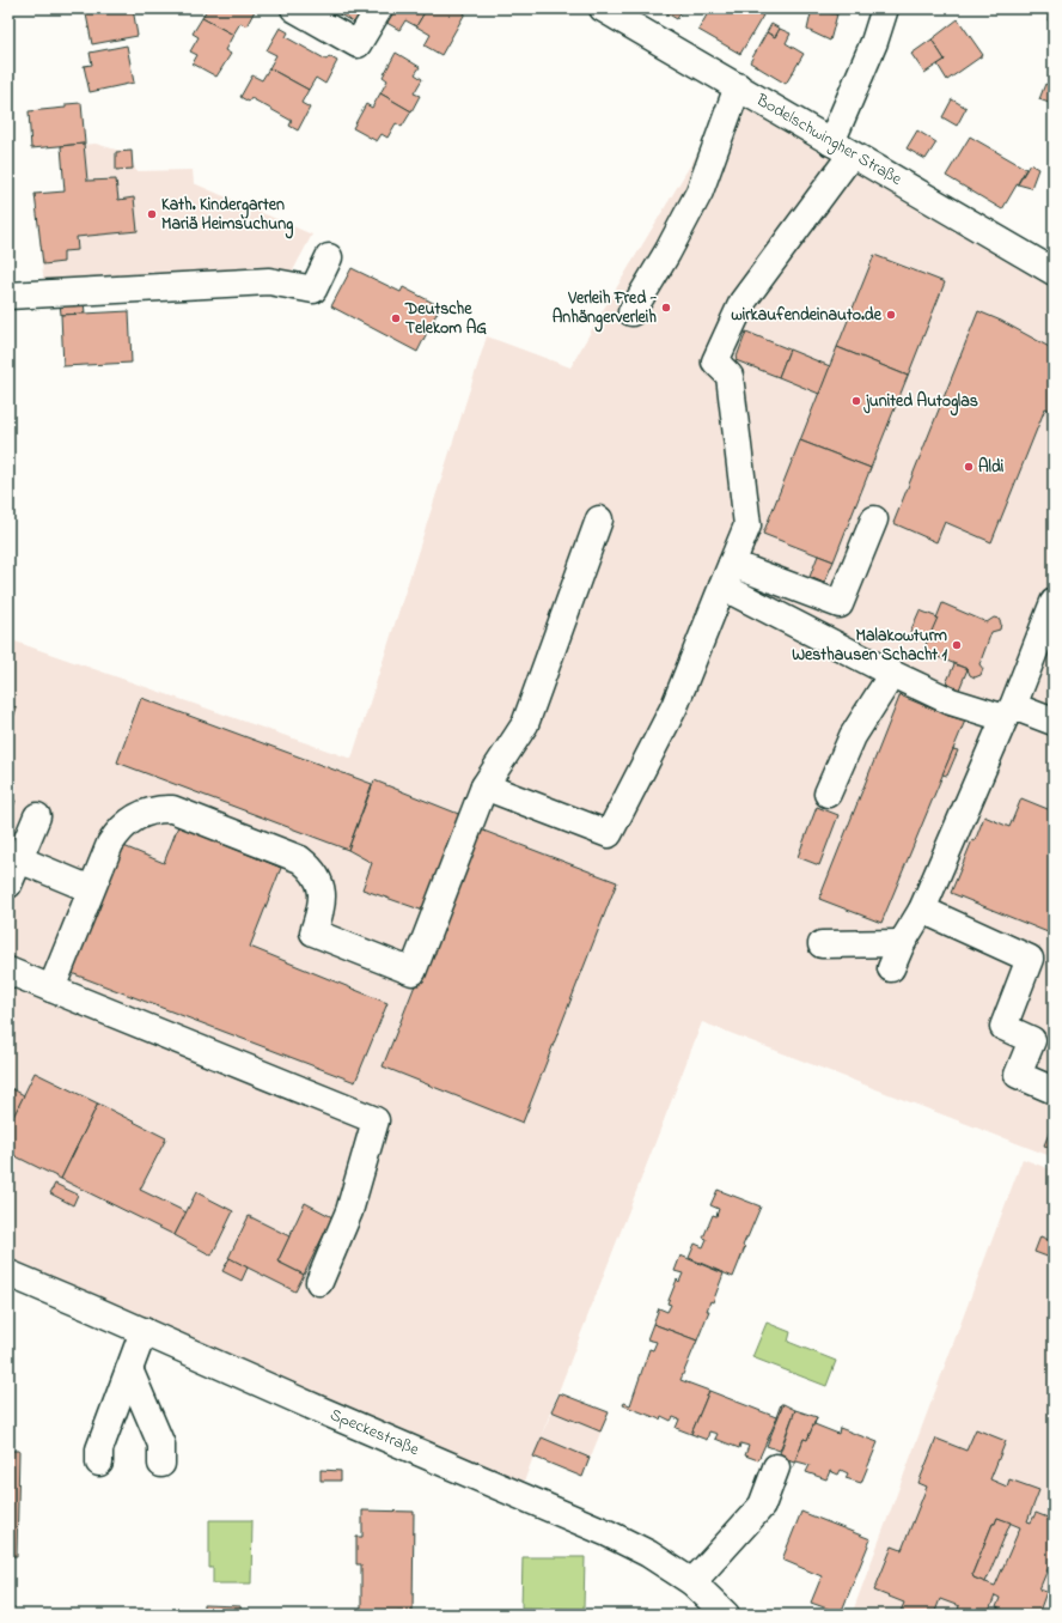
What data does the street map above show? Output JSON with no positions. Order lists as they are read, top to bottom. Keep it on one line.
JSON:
{"streets":{"street":["Bodelschwingher Straße","Speckestraße"]},"places":["Kath. Kindergarten Mariä Heimsuchung","Verleih Fred - Anhängerverleih","wirkaufendeinauto.de","Deutsche Telekom AG","junited Autoglas","Aldi","Malakowturm Westhausen Schacht 1"]}
